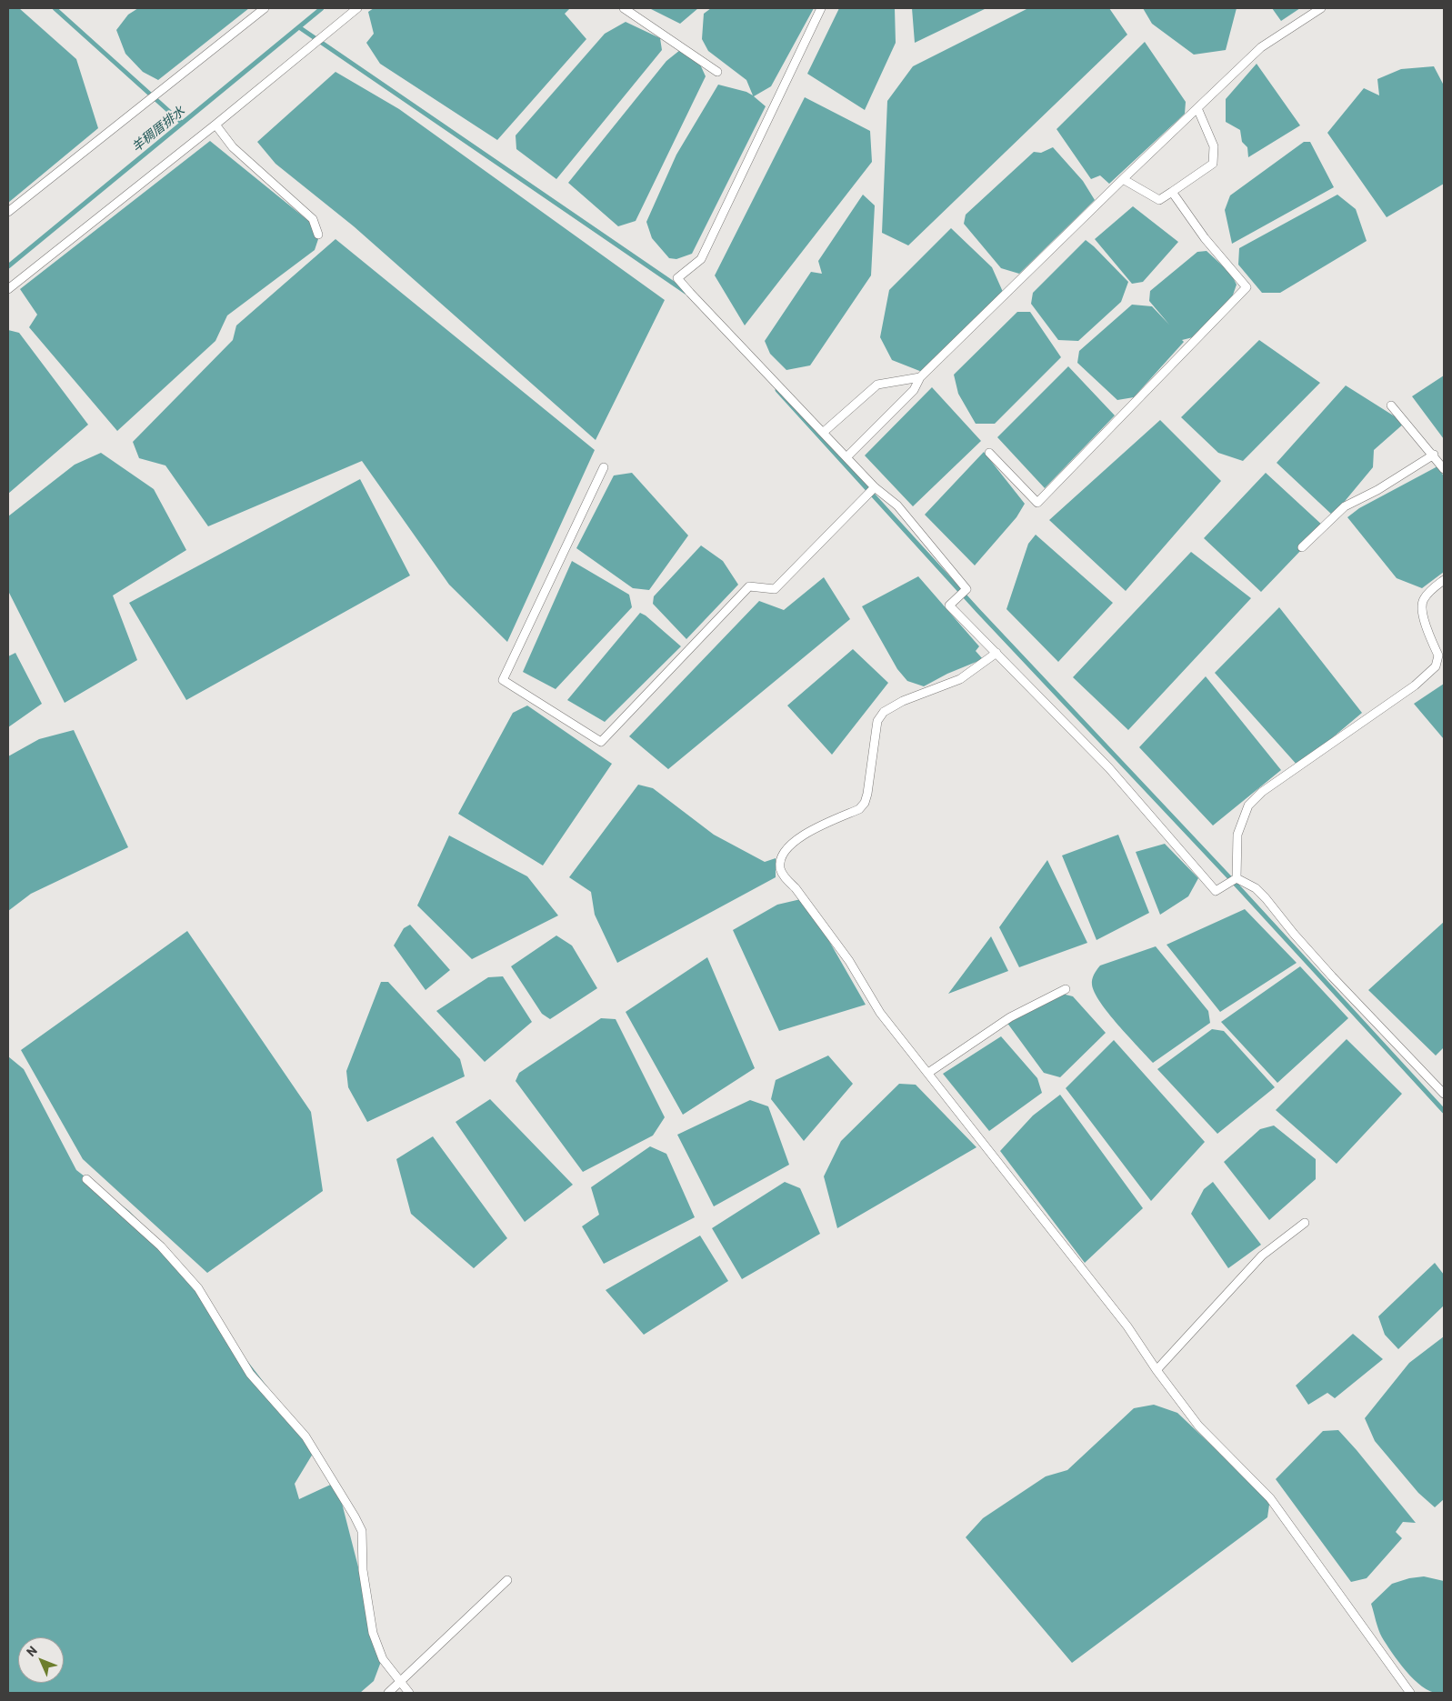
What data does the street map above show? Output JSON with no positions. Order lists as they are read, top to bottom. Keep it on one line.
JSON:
{"water":["羊稠厝排水"],"north":"top left"}
